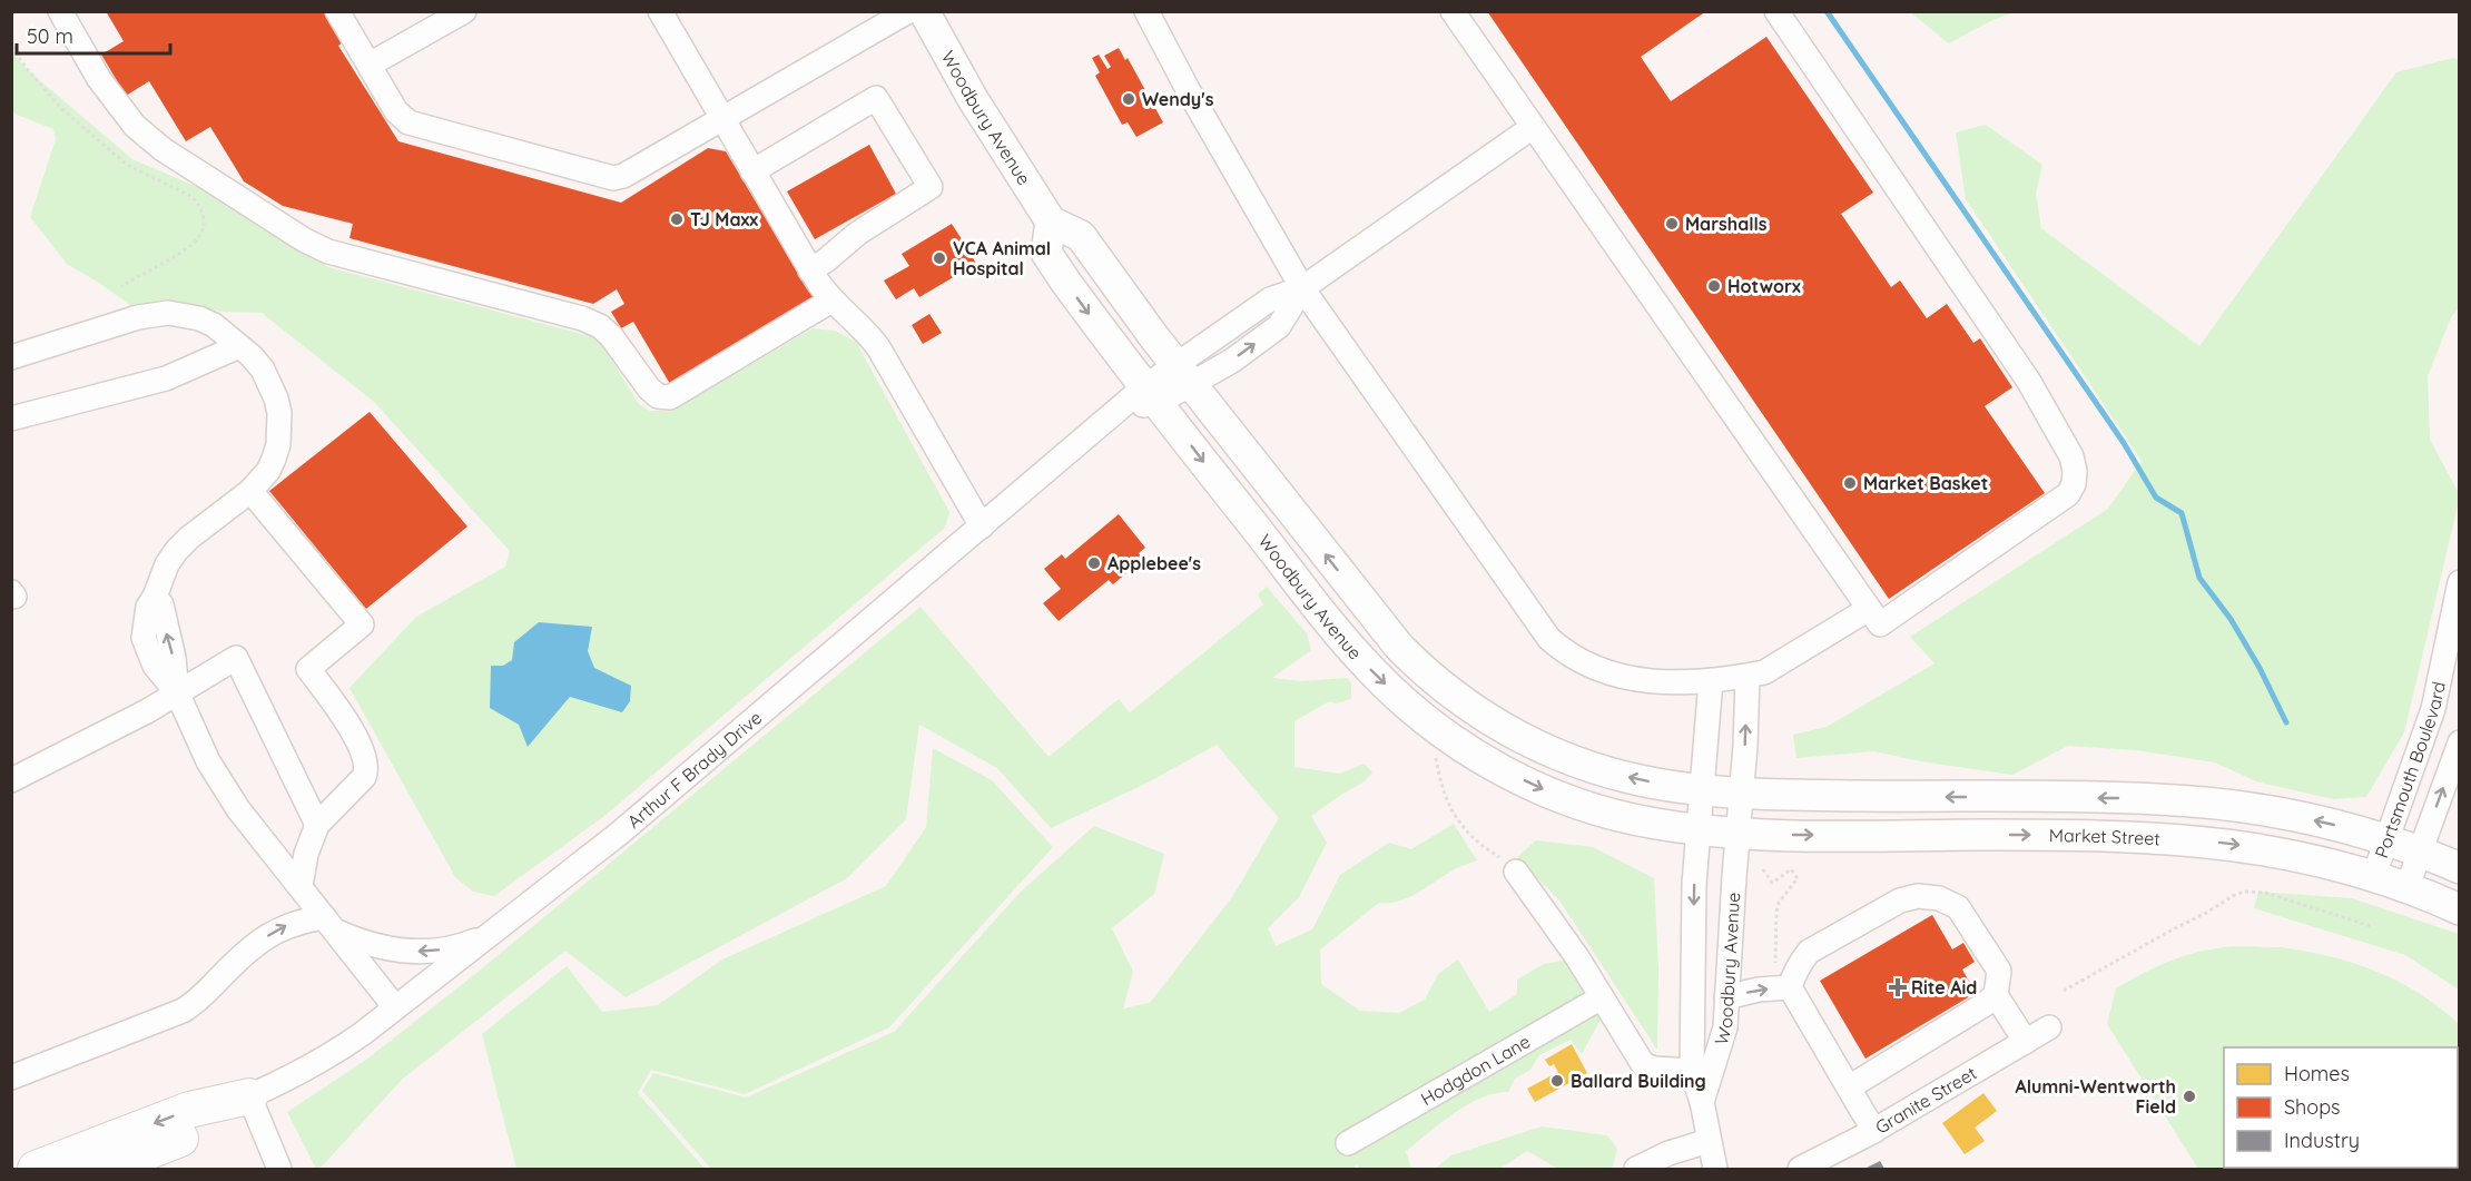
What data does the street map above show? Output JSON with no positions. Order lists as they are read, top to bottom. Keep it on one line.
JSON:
{"streets":{"main road":["Woodbury Avenue","Market Street"],"street":["Portsmouth Boulevard","Arthur F Brady Drive","Hodgdon Lane","Granite Street"]},"crossings":[["Woodbury Avenue","Arthur F Brady Drive"],["Woodbury Avenue","Market Street"],["Portsmouth Boulevard","Market Street"]],"places":{"other":["Wendy's","TJ Maxx","Marshalls","VCA Animal Hospital","Hotworx","Market Basket","Applebee's","Ballard Building","Alumni-Wentworth Field"],"health":["Rite Aid"]},"legend":["Homes","Shops","Industry"],"scale_bar":"50 m"}
